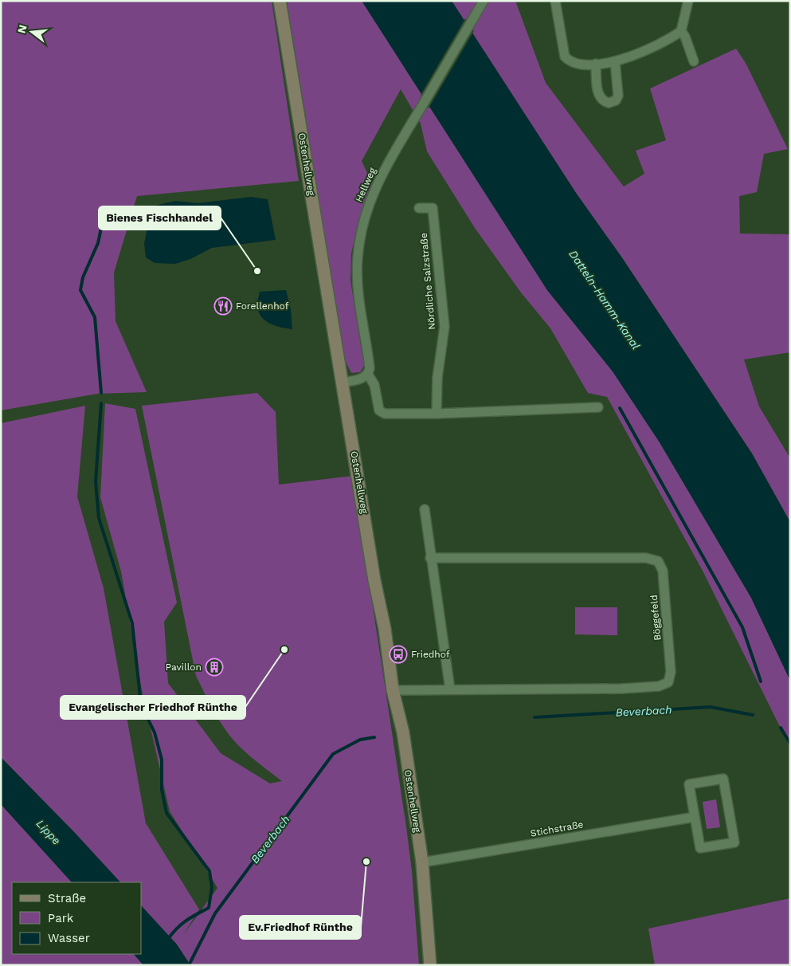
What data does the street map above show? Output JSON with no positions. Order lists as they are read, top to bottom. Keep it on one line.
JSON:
{"streets":{"main road":["Ostenhellweg"],"street":["Hellweg","Nördliche Salzstraße","Böggefeld","Stichstraße"]},"crossings":[["Ostenhellweg","Böggefeld"],["Ostenhellweg","Stichstraße"]],"water":["Datteln-Hamm-Kanal","Beverbach","Lippe"],"places":{"other":["Bienes Fischhandel","Evangelischer Friedhof Rünthe","Ev.Friedhof Rünthe"],"restaurant":["Forellenhof"],"bus stop":["Friedhof"],"building":["Pavillon"]},"legend":["Straße","Park","Wasser"],"north":"left"}
